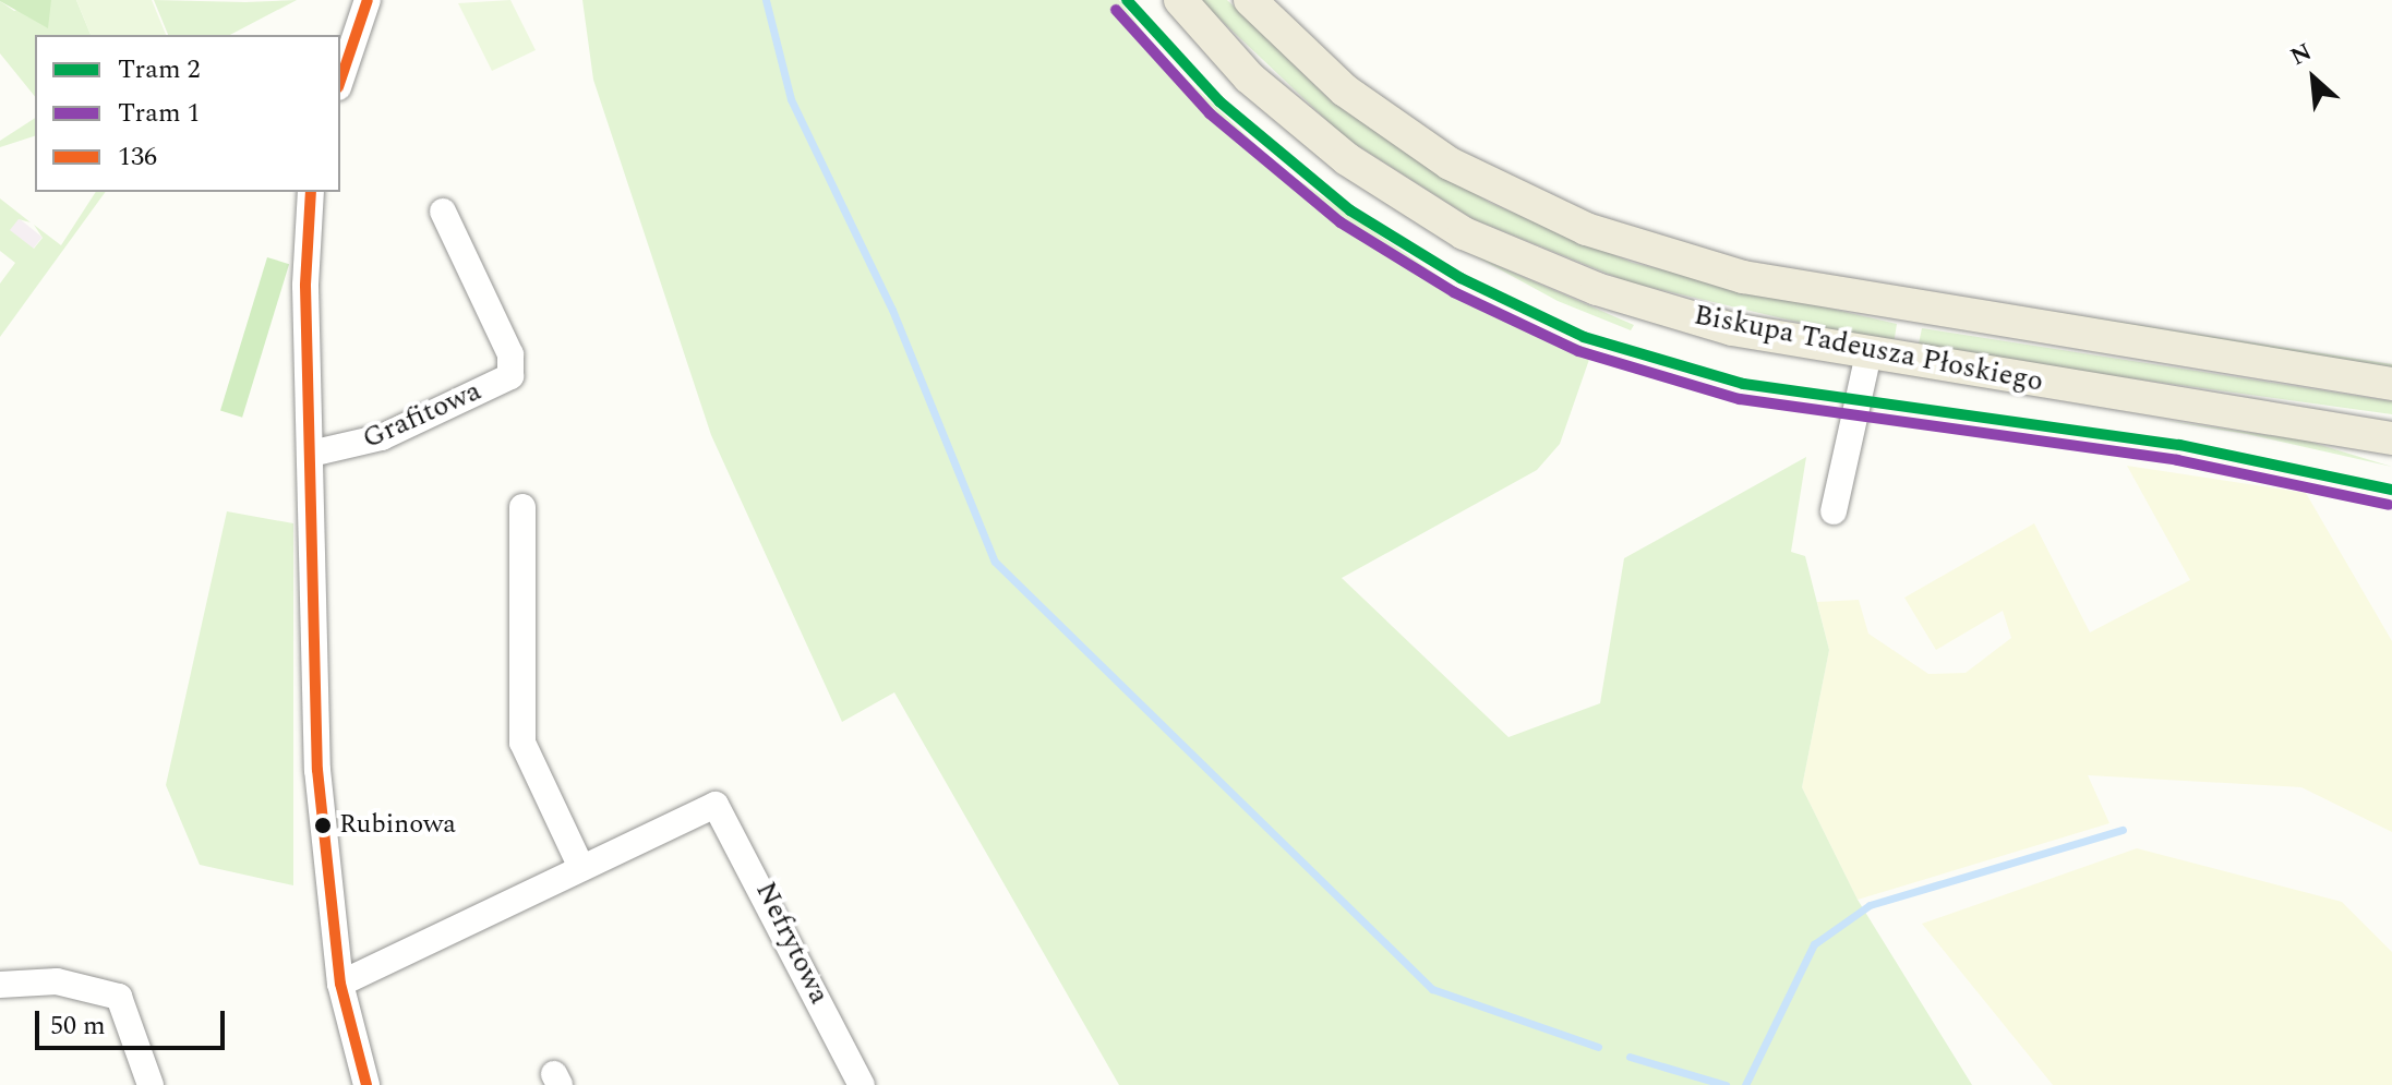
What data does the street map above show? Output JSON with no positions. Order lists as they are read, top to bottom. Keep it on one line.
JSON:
{"streets":{"main road":["Biskupa Tadeusza Płoskiego"],"street":["Grafitowa","Nefrytowa"]},"places":["Rubinowa"],"lines":["tram line 2","transit line 136","tram line 1"],"legend":["Tram 2","Tram 1","136"],"scale_bar":"50 m","north":"top left"}
